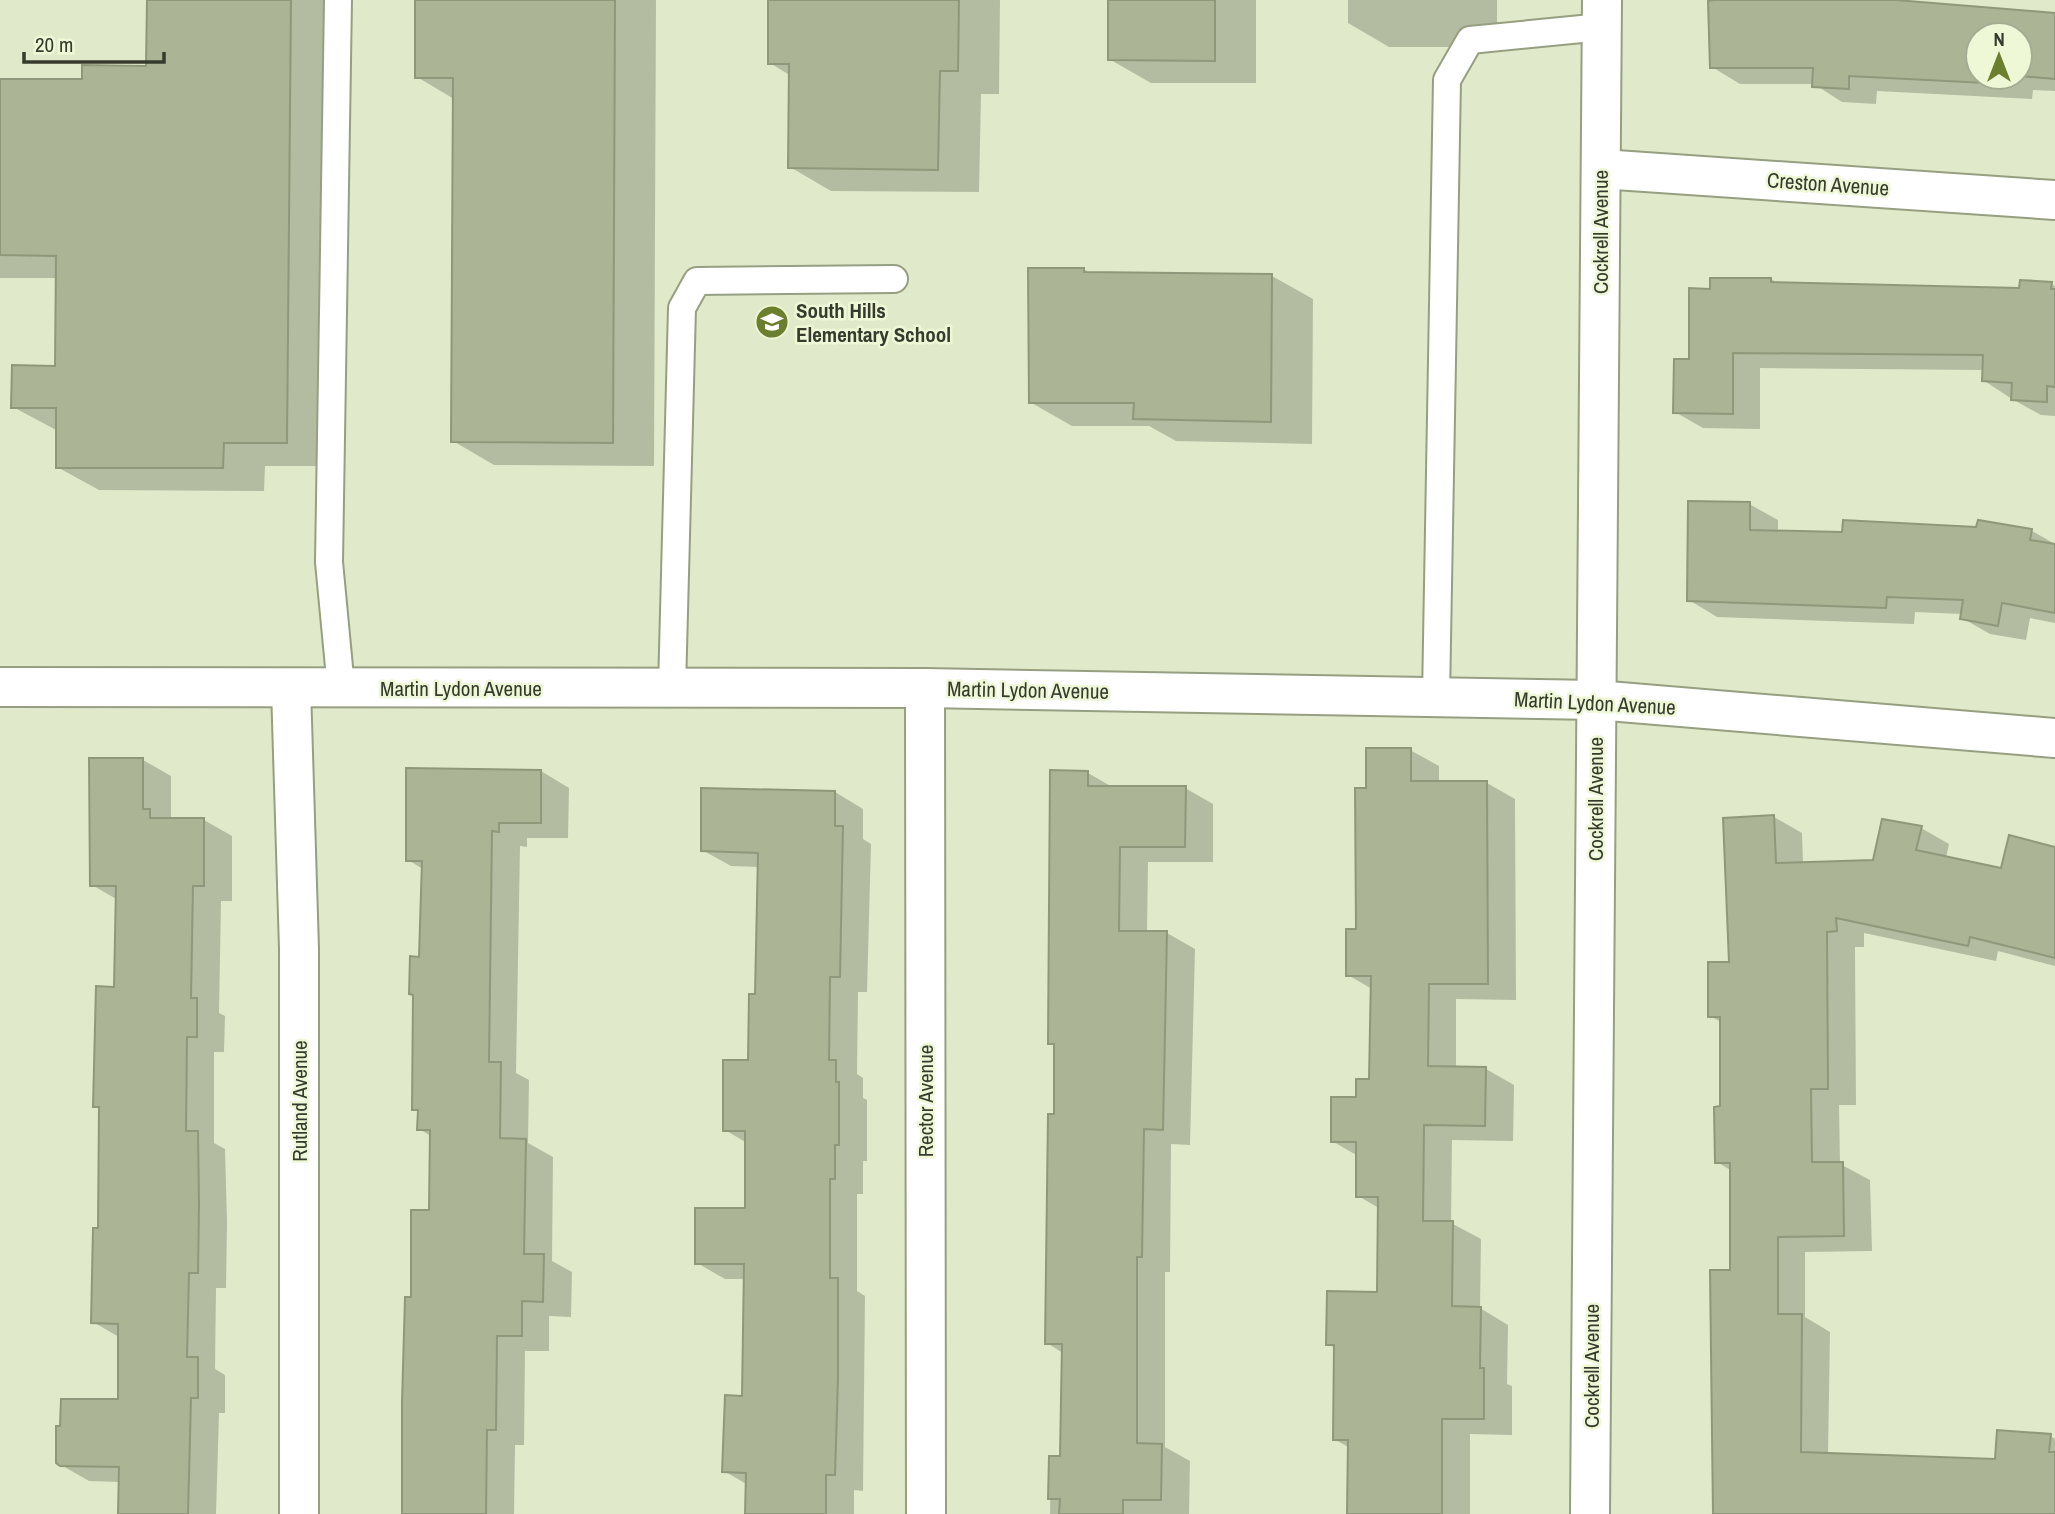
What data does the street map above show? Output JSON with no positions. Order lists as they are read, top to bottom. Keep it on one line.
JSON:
{"streets":{"street":["Creston Avenue","Cockrell Avenue","Martin Lydon Avenue","Rutland Avenue","Rector Avenue"]},"crossings":[["Creston Avenue","Cockrell Avenue"],["Cockrell Avenue","Martin Lydon Avenue"],["Martin Lydon Avenue","Rutland Avenue"],["Martin Lydon Avenue","Rector Avenue"]],"places":{"school or university":["South Hills Elementary School"]},"scale_bar":"20 m","north":"top"}
